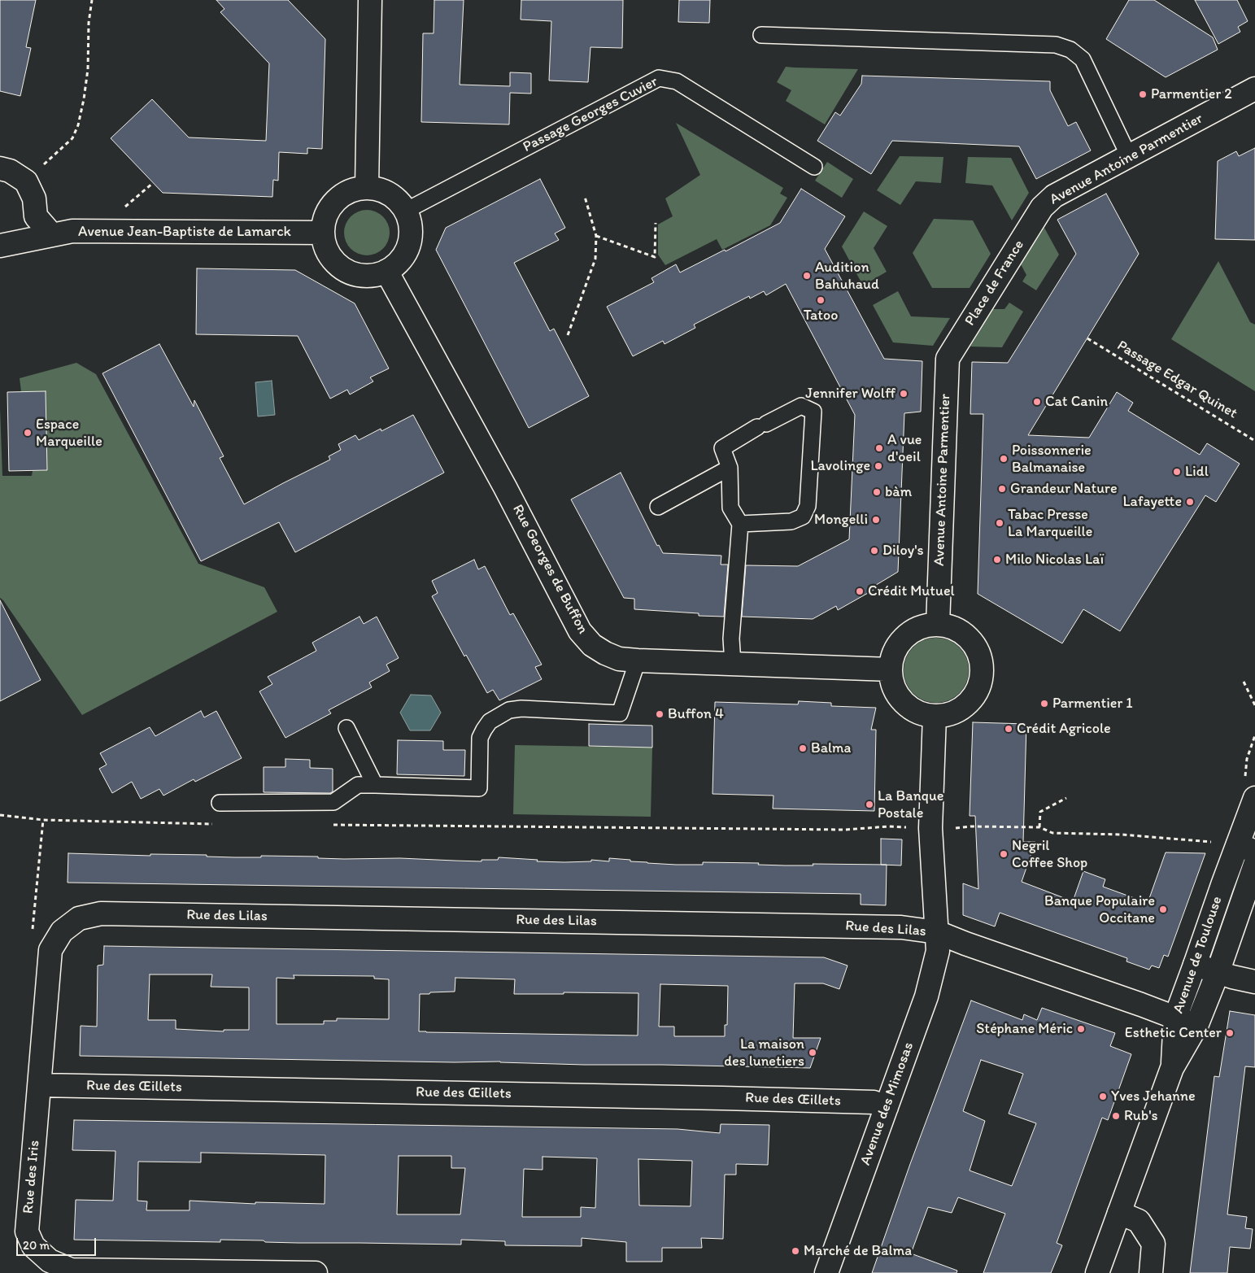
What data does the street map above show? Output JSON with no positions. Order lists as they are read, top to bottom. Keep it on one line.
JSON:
{"streets":{"street":["Avenue Antoine Parmentier","Avenue Jean-Baptiste de Lamarck","Place de France","Rue Georges de Buffon","Rue des Lilas","Avenue de Toulouse","Rue des Œillets","Avenue des Mimosas","Rue des Iris"],"lane":["Passage Georges Cuvier"],"path":["Passage Edgar Quinet"]},"crossings":[["Passage Georges Cuvier","Avenue Jean-Baptiste de Lamarck"],["Passage Georges Cuvier","Rue Georges de Buffon"],["Avenue Antoine Parmentier","Place de France"],["Avenue Antoine Parmentier","Rue Georges de Buffon"],["Avenue Jean-Baptiste de Lamarck","Rue Georges de Buffon"],["Rue des Lilas","Avenue de Toulouse"],["Rue des Lilas","Rue des Œillets"],["Rue des Lilas","Avenue des Mimosas"],["Rue des Lilas","Rue des Iris"],["Rue des Œillets","Avenue des Mimosas"],["Rue des Œillets","Rue des Iris"]],"places":["Parmentier 2","Audition Bahuhaud","Tatoo","Jennifer Wolff","Cat Canin","Espace Marqueille","A vue d'oeil","Poissonnerie Balmanaise","Lavolinge","Lidl","Grandeur Nature","bàm","Lafayette","Mongelli","Tabac Presse La Marqueille","Diloy's","Milo Nicolas Laï","Crédit Mutuel","Parmentier 1","Buffon 4","Crédit Agricole","Balma","La Banque Postale","Negril Coffee Shop","Banque Populaire Occitane","Stéphane Méric","Esthetic Center","La maison des lunetiers","Yves Jehanne","Rub's","Marché de Balma"],"scale_bar":"20 m"}
